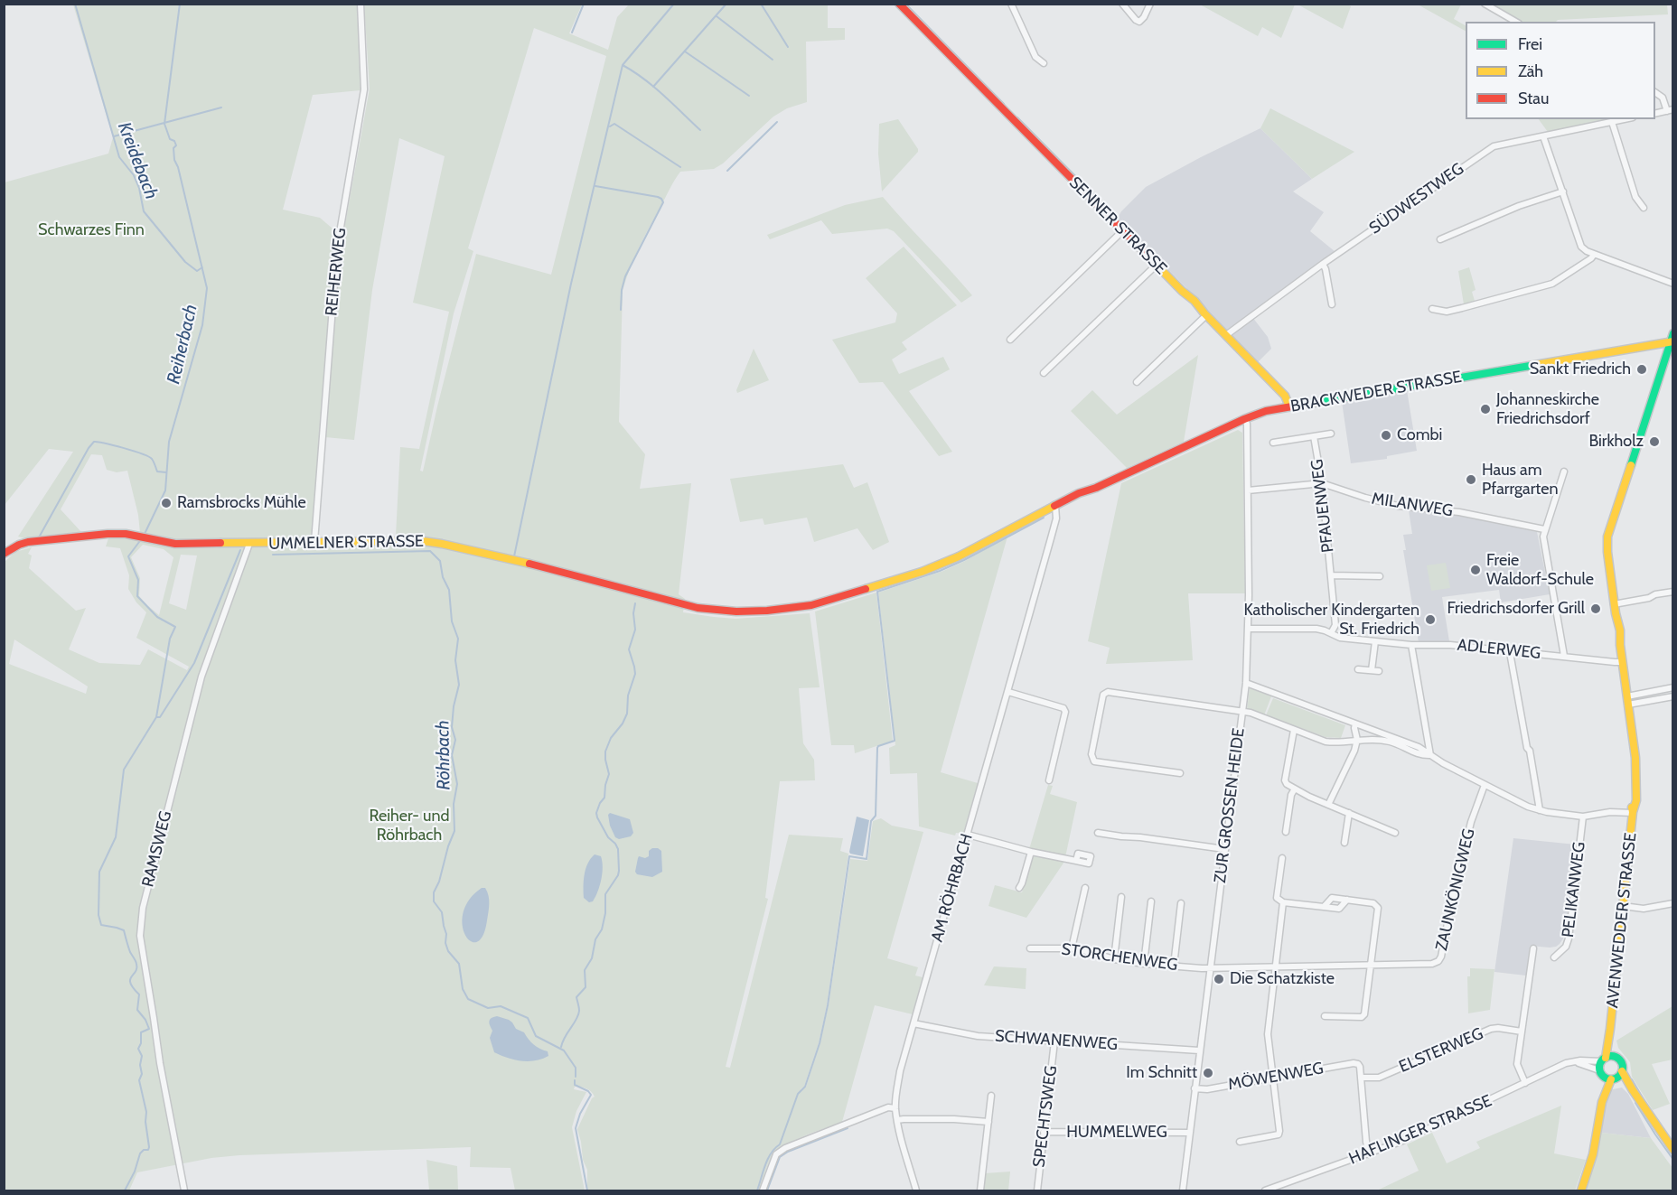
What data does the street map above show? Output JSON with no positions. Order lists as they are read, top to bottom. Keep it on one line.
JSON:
{"streets":{"main road":["SENNER STRASSE","BRACKWEDER STRASSE","UMMELNER STRASSE","AVENWEDDER STRASSE"],"street":["SÜDWESTWEG","REIHERWEG","MILANWEG","PFAUENWEG","ADLERWEG","ZUR GROSSEN HEIDE","RAMSWEG","AM RÖHRBACH","ZAUNKÖNIGWEG","PELIKANWEG","STORCHENWEG","SCHWANENWEG","ELSTERWEG","MÖWENWEG","SPECHTSWEG","HAFLINGER STRASSE","HUMMELWEG"]},"crossings":[["SÜDWESTWEG","SENNER STRASSE"],["SENNER STRASSE","BRACKWEDER STRASSE"],["REIHERWEG","UMMELNER STRASSE"],["BRACKWEDER STRASSE","UMMELNER STRASSE"],["BRACKWEDER STRASSE","ZUR GROSSEN HEIDE"],["BRACKWEDER STRASSE","AM RÖHRBACH"],["BRACKWEDER STRASSE","AVENWEDDER STRASSE"],["MILANWEG","PFAUENWEG"],["MILANWEG","ZUR GROSSEN HEIDE"],["PFAUENWEG","ADLERWEG"],["UMMELNER STRASSE","RAMSWEG"],["ADLERWEG","ZUR GROSSEN HEIDE"],["ADLERWEG","AVENWEDDER STRASSE"],["ZUR GROSSEN HEIDE","ZAUNKÖNIGWEG"],["ZUR GROSSEN HEIDE","STORCHENWEG"],["ZUR GROSSEN HEIDE","SCHWANENWEG"],["ZUR GROSSEN HEIDE","MÖWENWEG"],["ZUR GROSSEN HEIDE","HUMMELWEG"],["AM RÖHRBACH","SCHWANENWEG"],["ZAUNKÖNIGWEG","STORCHENWEG"],["AVENWEDDER STRASSE","HAFLINGER STRASSE"],["SCHWANENWEG","SPECHTSWEG"],["ELSTERWEG","MÖWENWEG"],["SPECHTSWEG","HUMMELWEG"]],"water":["Kreidebach","Reiherbach","Röhrbach"],"parks":["Schwarzes Finn","Reiher- und Röhrbach"],"places":["Sankt Friedrich","Johanneskirche Friedrichsdorf","Combi","Birkholz","Haus am Pfarrgarten","Ramsbrocks Mühle","Freie Waldorf-Schule","Friedrichsdorfer Grill","Katholischer Kindergarten St. Friedrich","Die Schatzkiste","Im Schnitt"],"legend":["Frei","Zäh","Stau"]}
